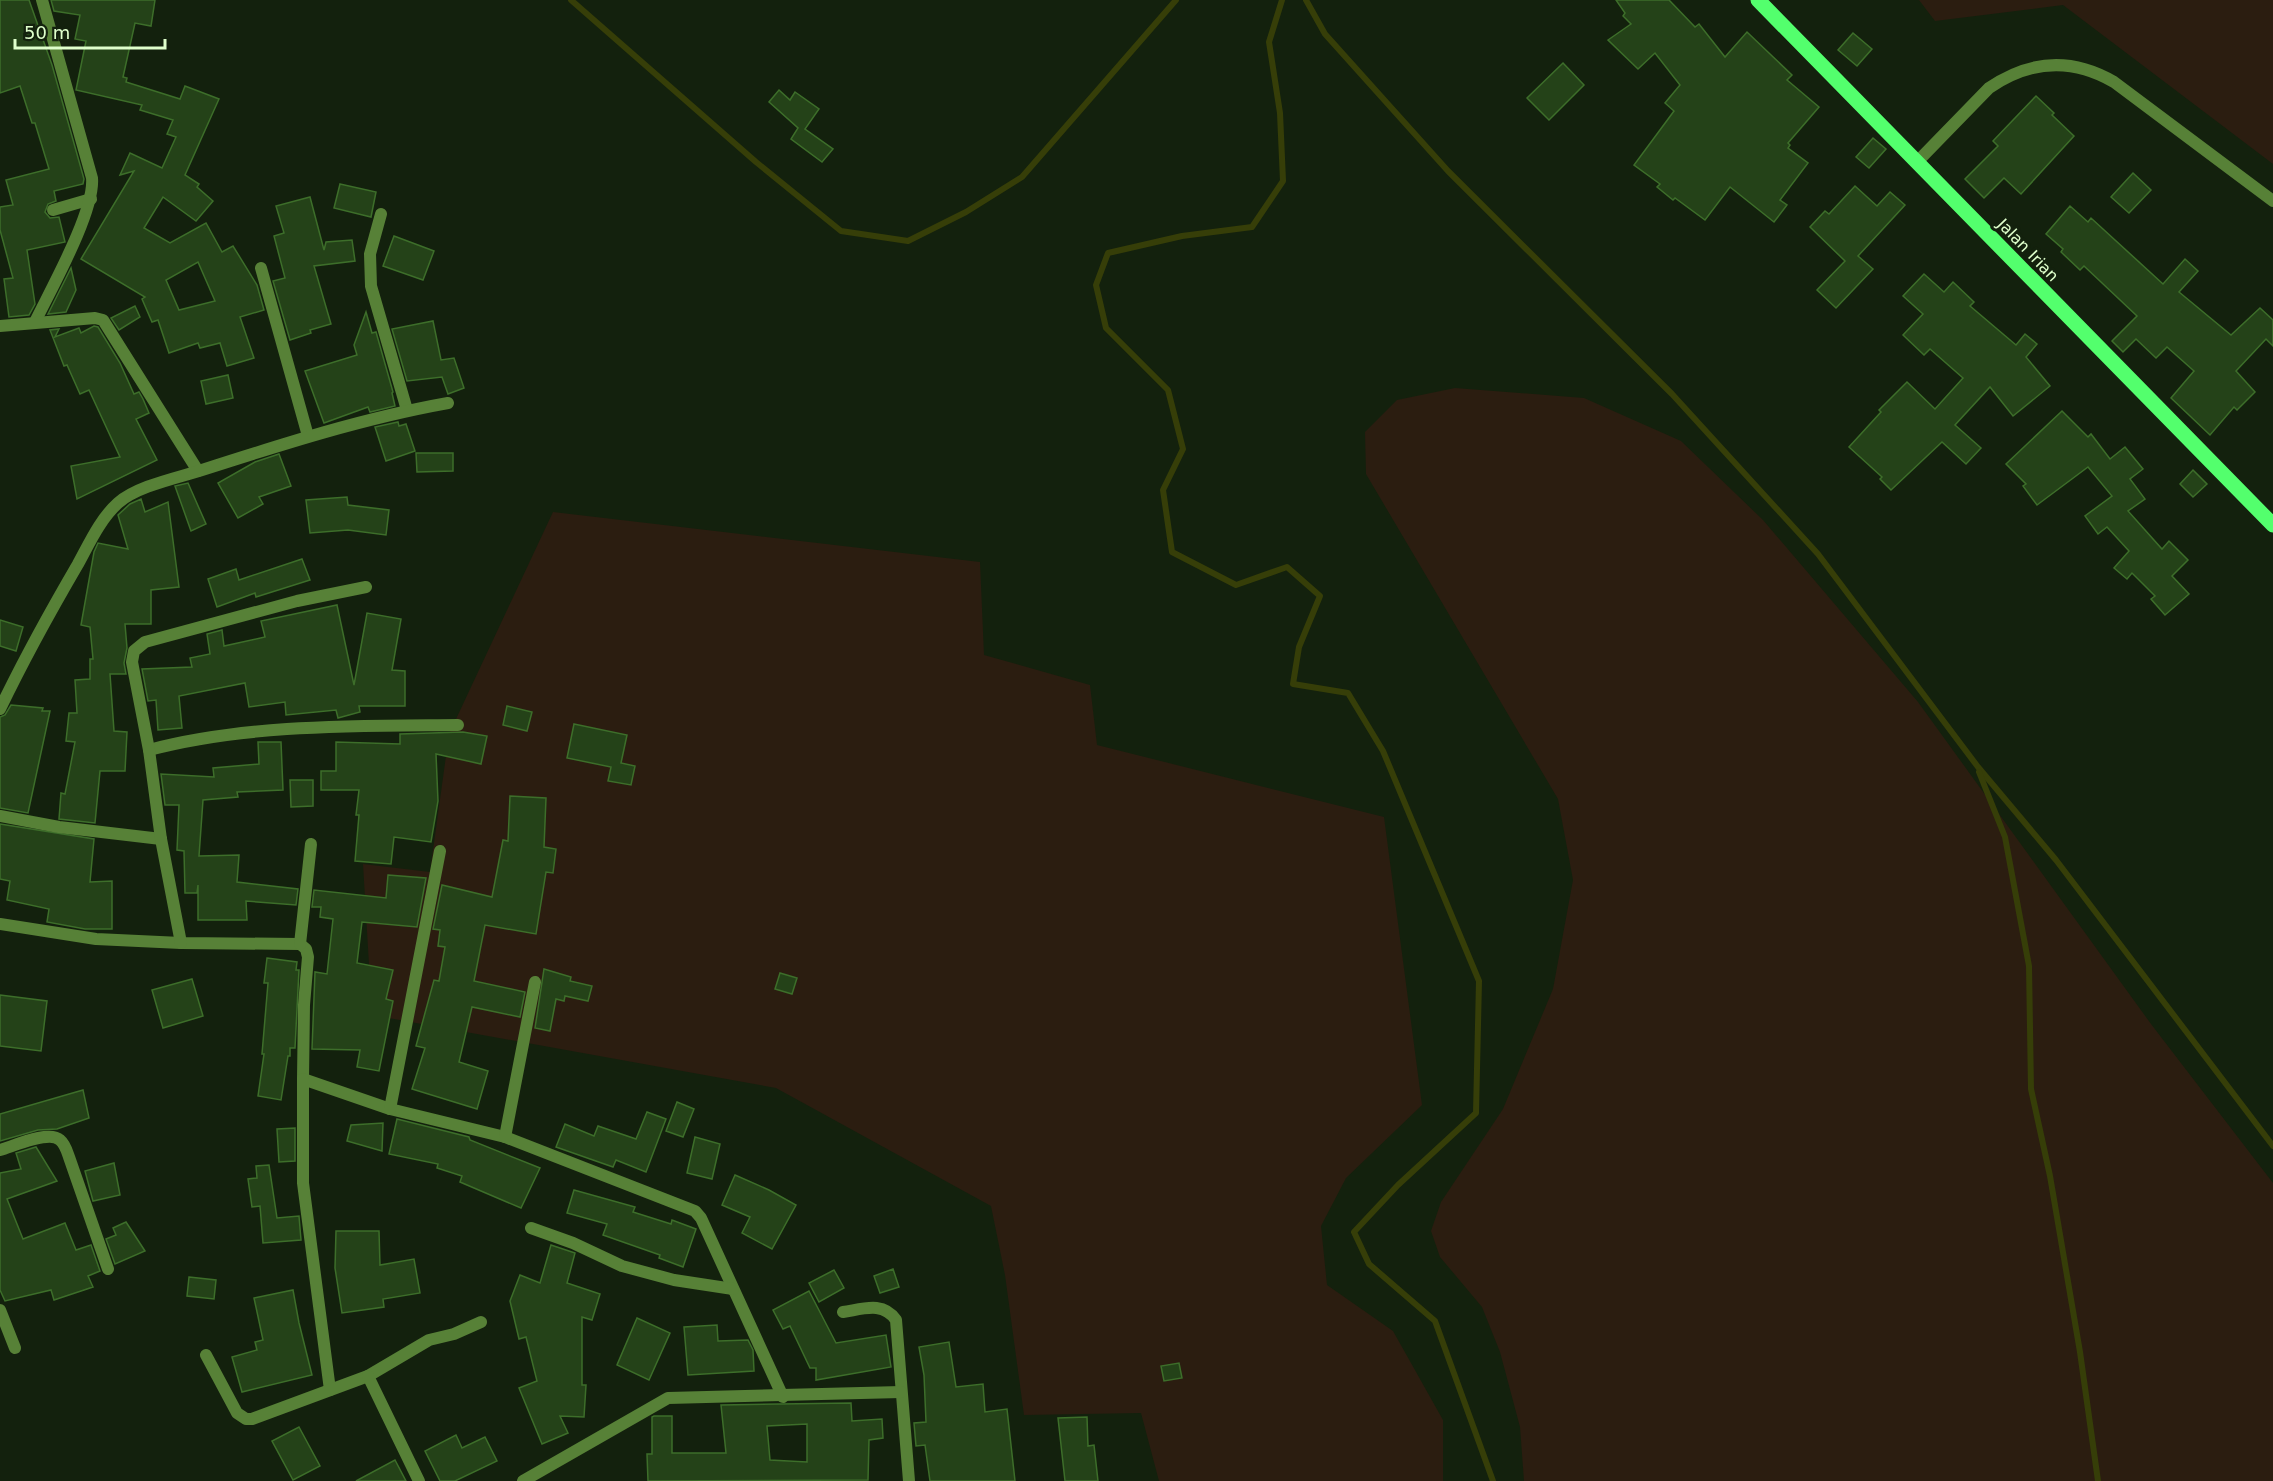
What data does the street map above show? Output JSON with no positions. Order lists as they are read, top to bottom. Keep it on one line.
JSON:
{"streets":{"main road":["Jalan Irian"]},"scale_bar":"50 m"}
